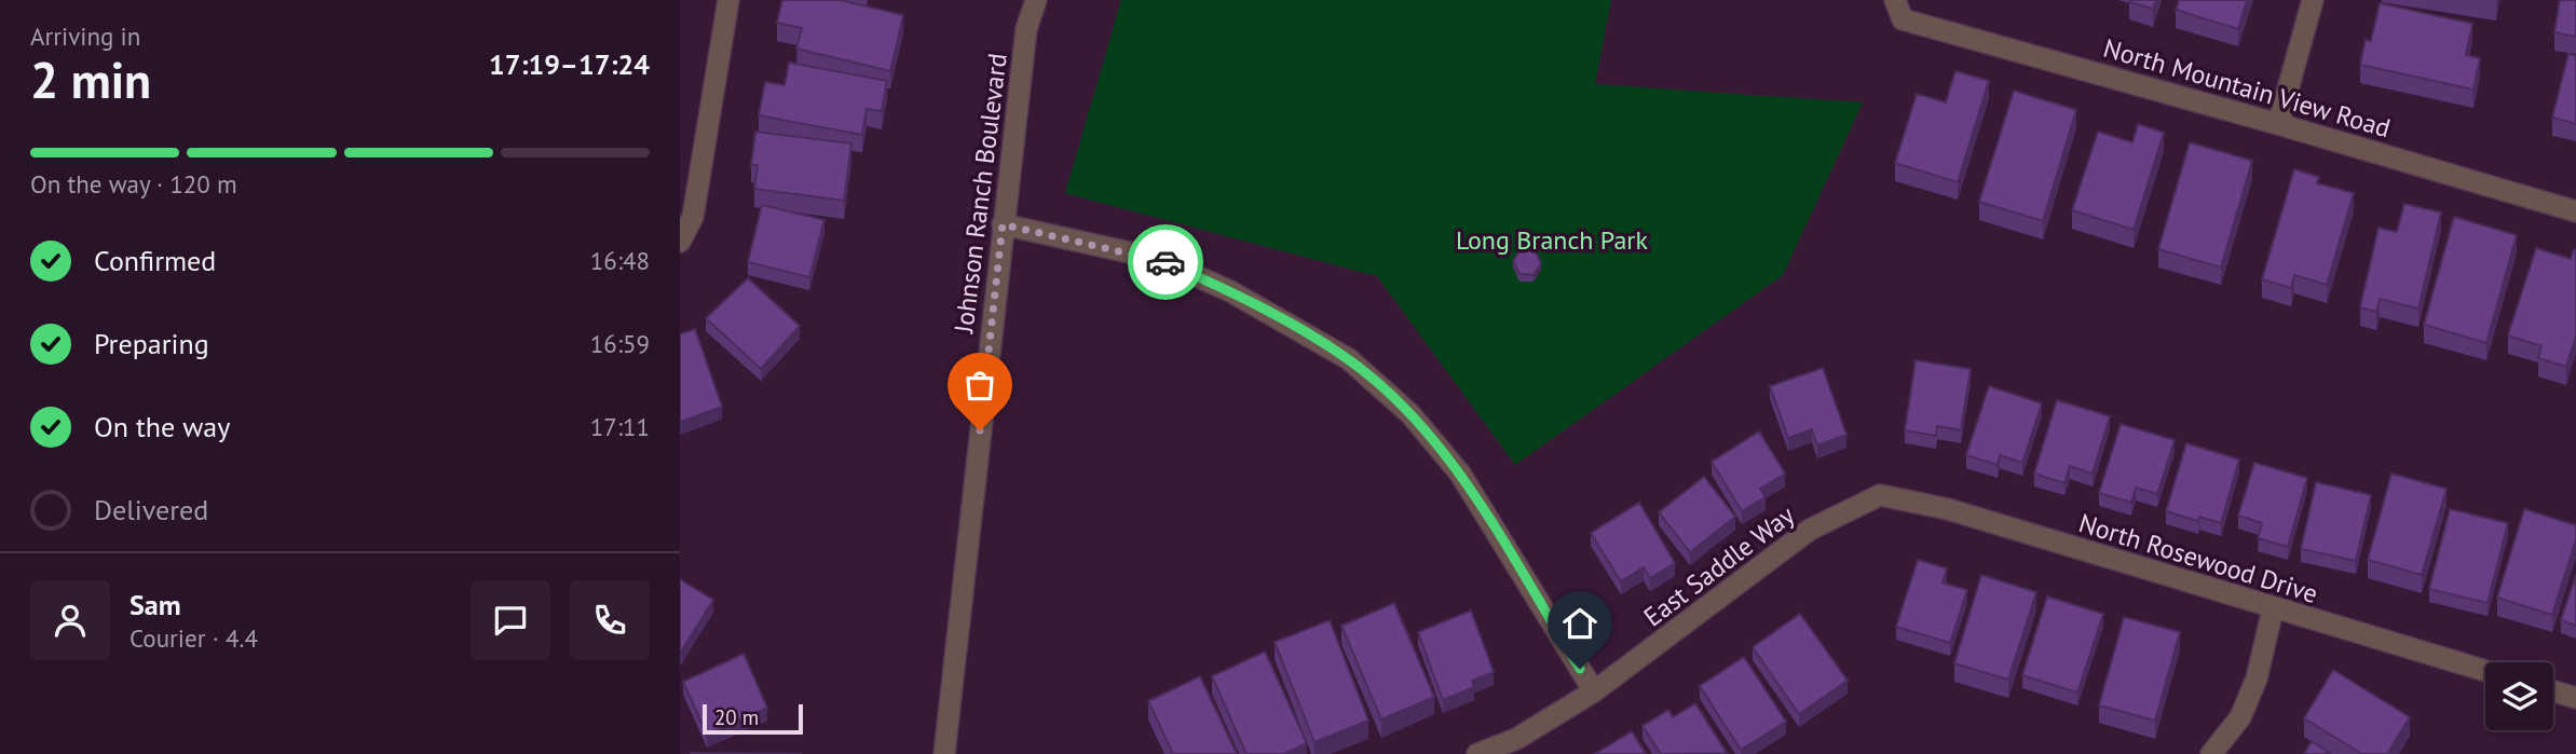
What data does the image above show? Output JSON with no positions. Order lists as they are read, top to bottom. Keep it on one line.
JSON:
{"streets":{"street":["North Mountain View Road","Johnson Ranch Boulevard","North Rosewood Drive","East Saddle Way"]},"crossings":[["North Rosewood Drive","East Saddle Way"]],"parks":["Long Branch Park"],"scale_bar":"20 m","page":{"heading":["2 min","Arriving in","17:19–17:24"],"panel":["Sam","Courier · 4.4"],"bar":"On the way · 120 m","list":[["Confirmed","16:48"],["Preparing","16:59"],["On the way","17:11"],"Delivered"],"scale":"20 m"}}
